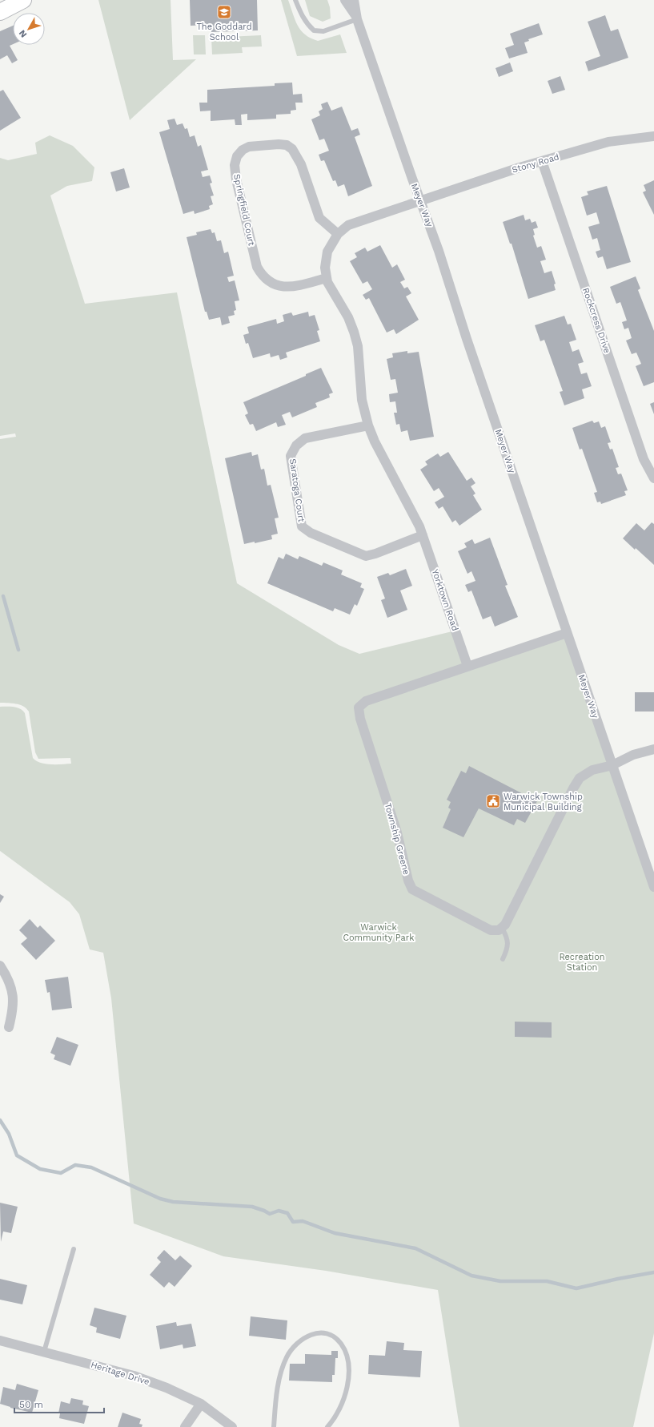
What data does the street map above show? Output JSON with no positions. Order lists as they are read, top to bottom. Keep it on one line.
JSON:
{"streets":{"street":["Stony Road","Meyer Way","Springfield Court","Rockcress Drive","Saratoga Court","Yorktown Road","Township Greene","Heritage Drive"]},"crossings":[["Stony Road","Meyer Way"],["Stony Road","Rockcress Drive"],["Meyer Way","Township Greene"],["Saratoga Court","Yorktown Road"],["Yorktown Road","Township Greene"]],"parks":["Warwick Community Park","Recreation Station"],"places":{"school or university":["The Goddard School"],"public building":["Warwick Township Municipal Building"]},"scale_bar":"50 m","north":"bottom left"}
